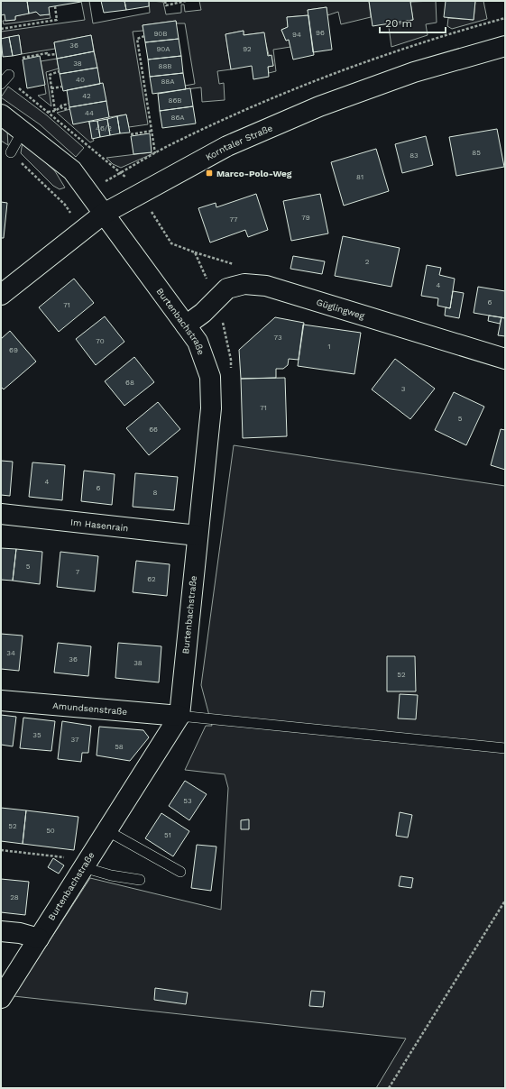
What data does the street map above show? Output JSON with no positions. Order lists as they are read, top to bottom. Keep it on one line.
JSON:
{"streets":{"street":["Korntaler Straße","Güglingweg","Burtenbachstraße","Im Hasenrain","Amundsenstraße"]},"crossings":[["Korntaler Straße","Burtenbachstraße"],["Güglingweg","Burtenbachstraße"],["Burtenbachstraße","Im Hasenrain"],["Burtenbachstraße","Amundsenstraße"]],"places":{"transit":["Marco-Polo-Weg"]},"house_numbers":["96","90B","94","36","90A","92","38","88B","40","88A","42","86B","44","86A","46/2","85","83","81","79","77","2","4","6","71","73","70","1","69","68","3","71","5","66","4","6","8","5","7","62","34","36","38","52","35","37","58","53","52","50","51","28"],"scale_bar":"20 m"}
